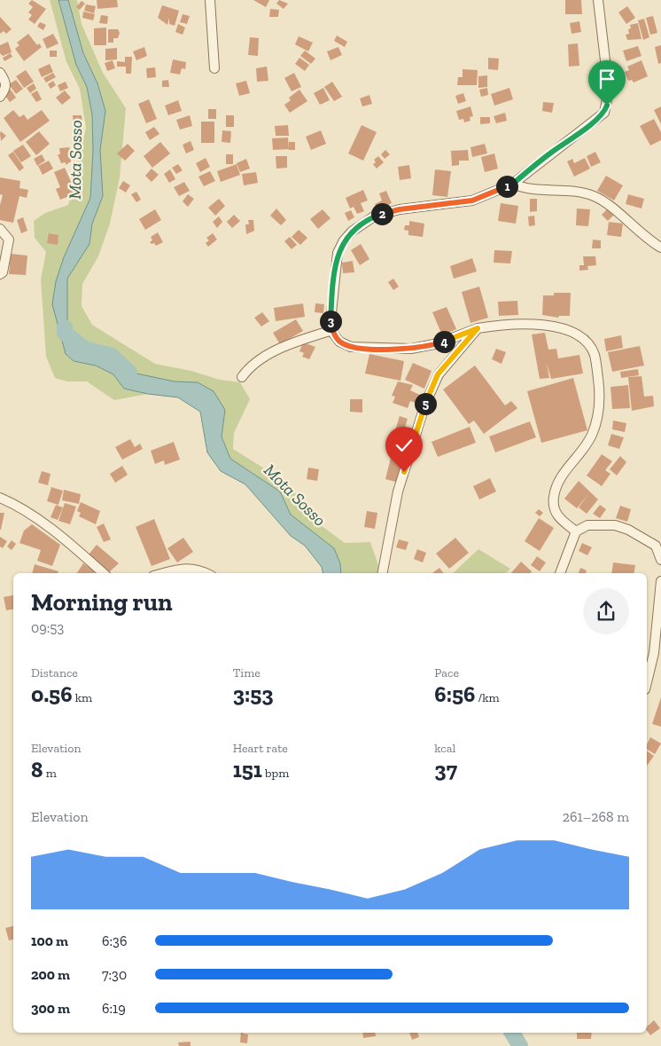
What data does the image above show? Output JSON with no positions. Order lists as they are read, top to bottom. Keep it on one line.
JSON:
{"water":["Mota Sosso"],"page":{"pins":["1","2","3","4","5"],"heading":["Morning run","09:53"],"stats":[["Distance","0.56 km"],["Time","3:53"],["Pace","6:56 /km"],["Elevation","8 m"],["Heart rate","151 bpm"],["kcal","37"]],"chart":["Elevation","261–268 m"],"list":[{"name":"100 m","note":"6:36"},{"name":"200 m","note":"7:30"},{"name":"300 m","note":"6:19"}]}}
